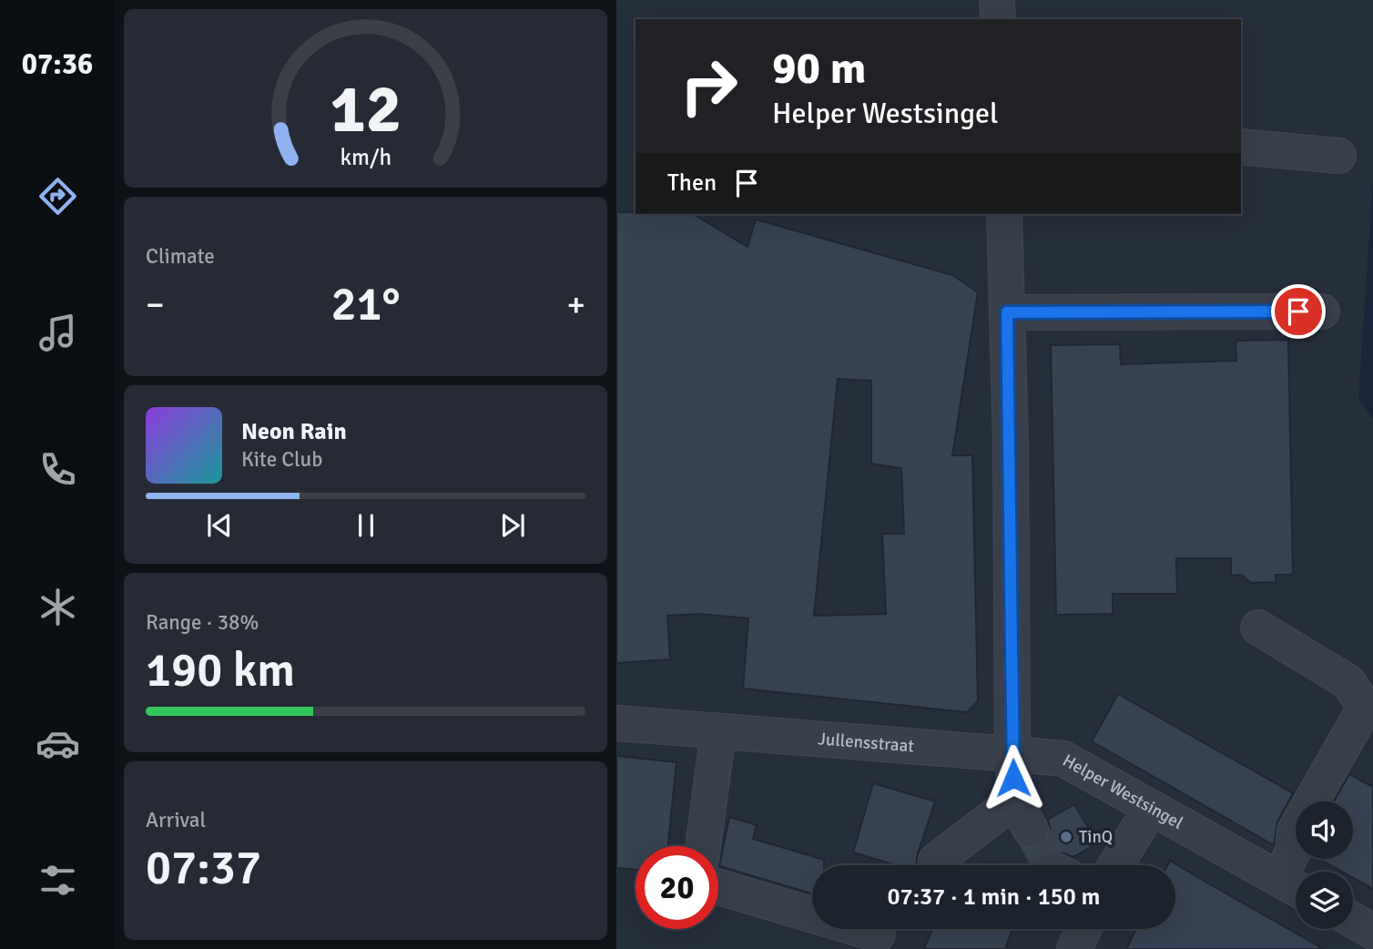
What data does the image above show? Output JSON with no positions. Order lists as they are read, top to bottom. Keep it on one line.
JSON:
{"streets":{"street":["Jullensstraat","Helper Westsingel"]},"crossings":[["Jullensstraat","Helper Westsingel"]],"places":["TinQ"],"page":{"tabs":"07:36","turn":["90 m","Helper Westsingel"],"then":"Then","tile":["Climate",["Range · 38%","190 km"],["Arrival","07:37"]],"heat":["−","21°","+"],"song":["Neon Rain","Kite Club"],"limit":"20","trip":"07:37 · 1 min · 150 m","gauge":["12","km/h"]}}
